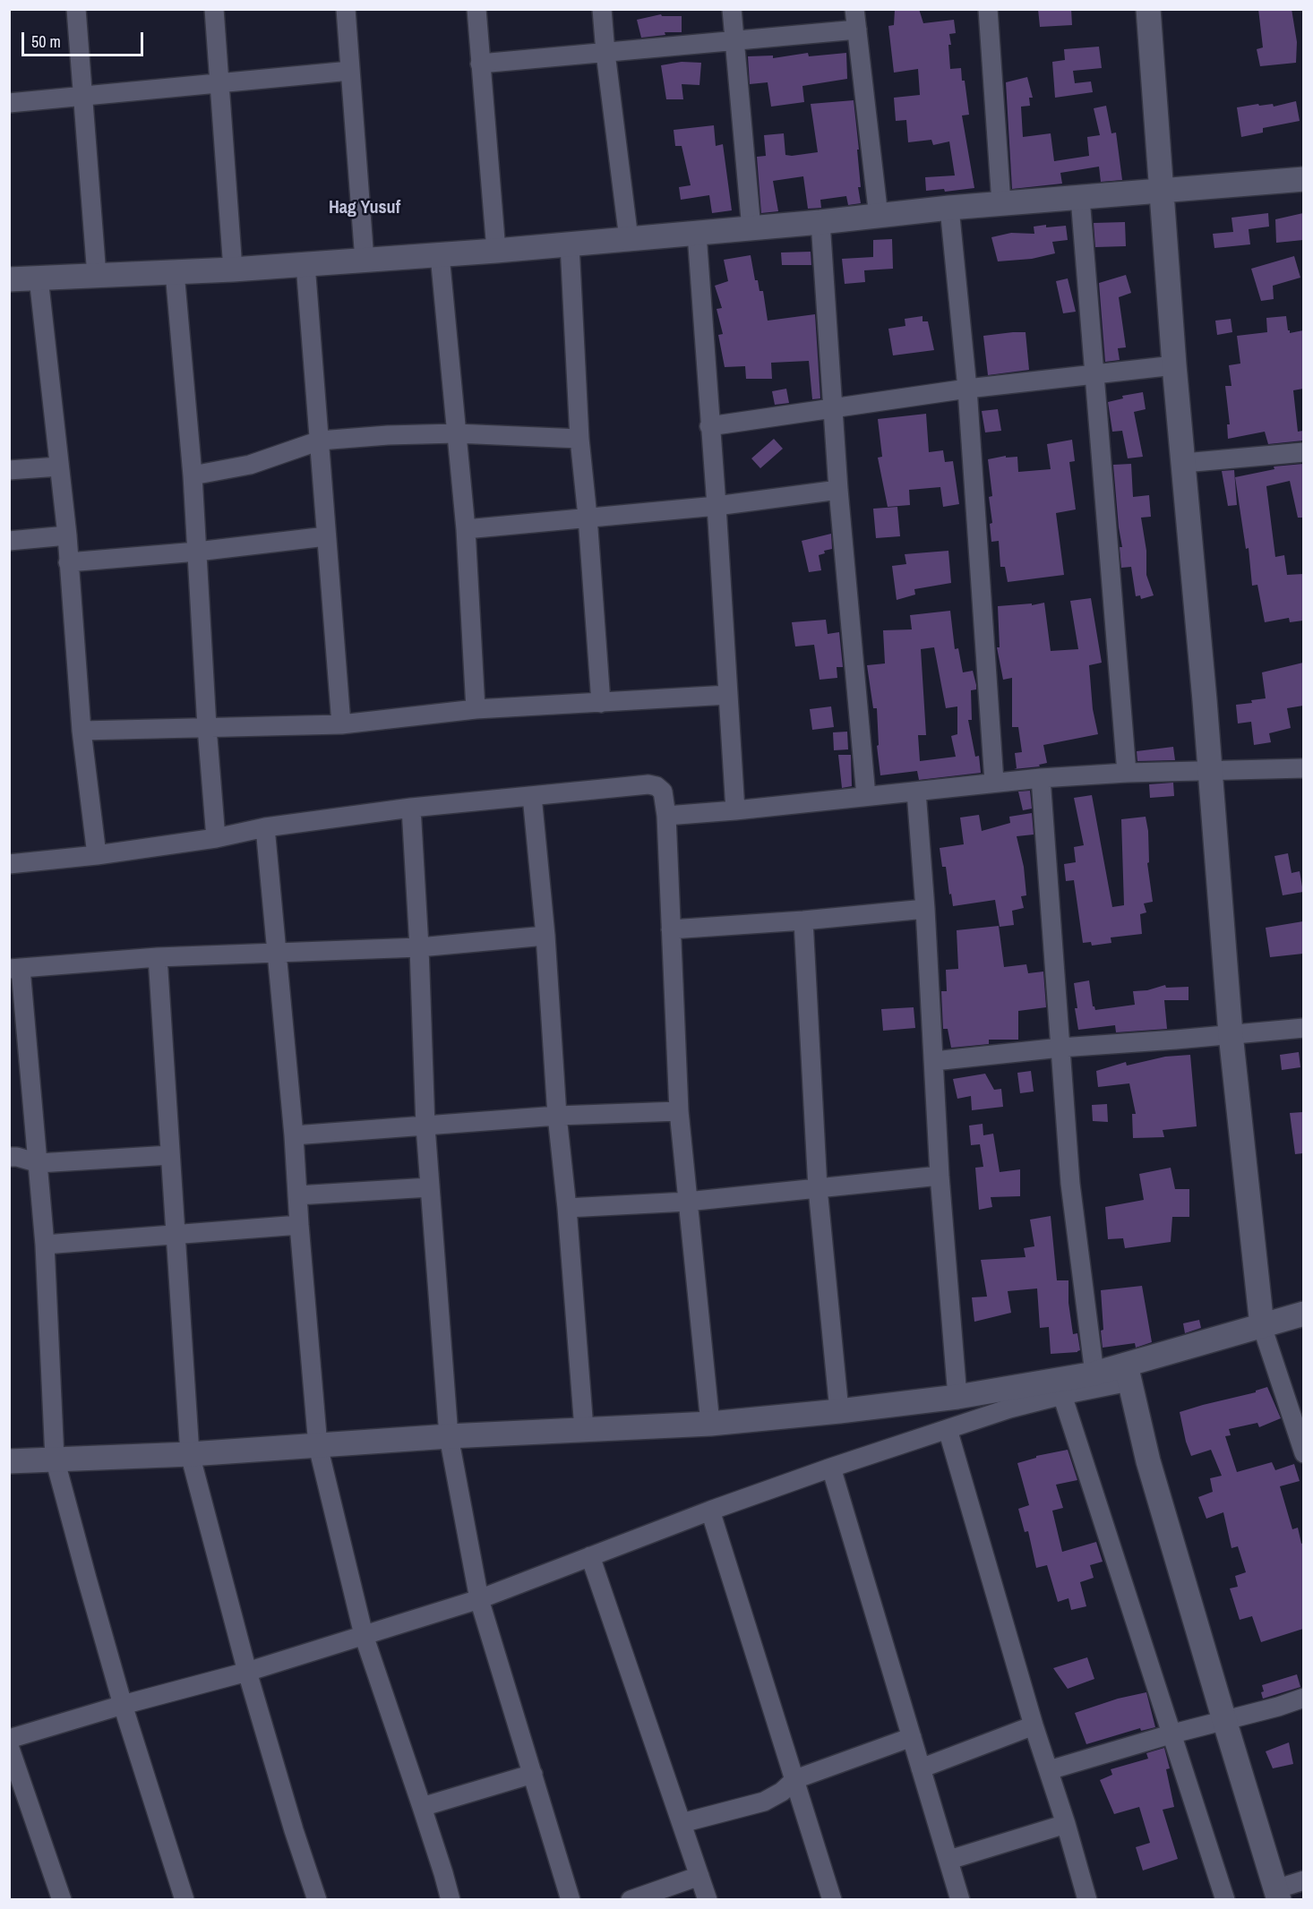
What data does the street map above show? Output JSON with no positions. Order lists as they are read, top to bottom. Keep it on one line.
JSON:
{"districts":["Hag Yusuf"],"scale_bar":"50 m"}
